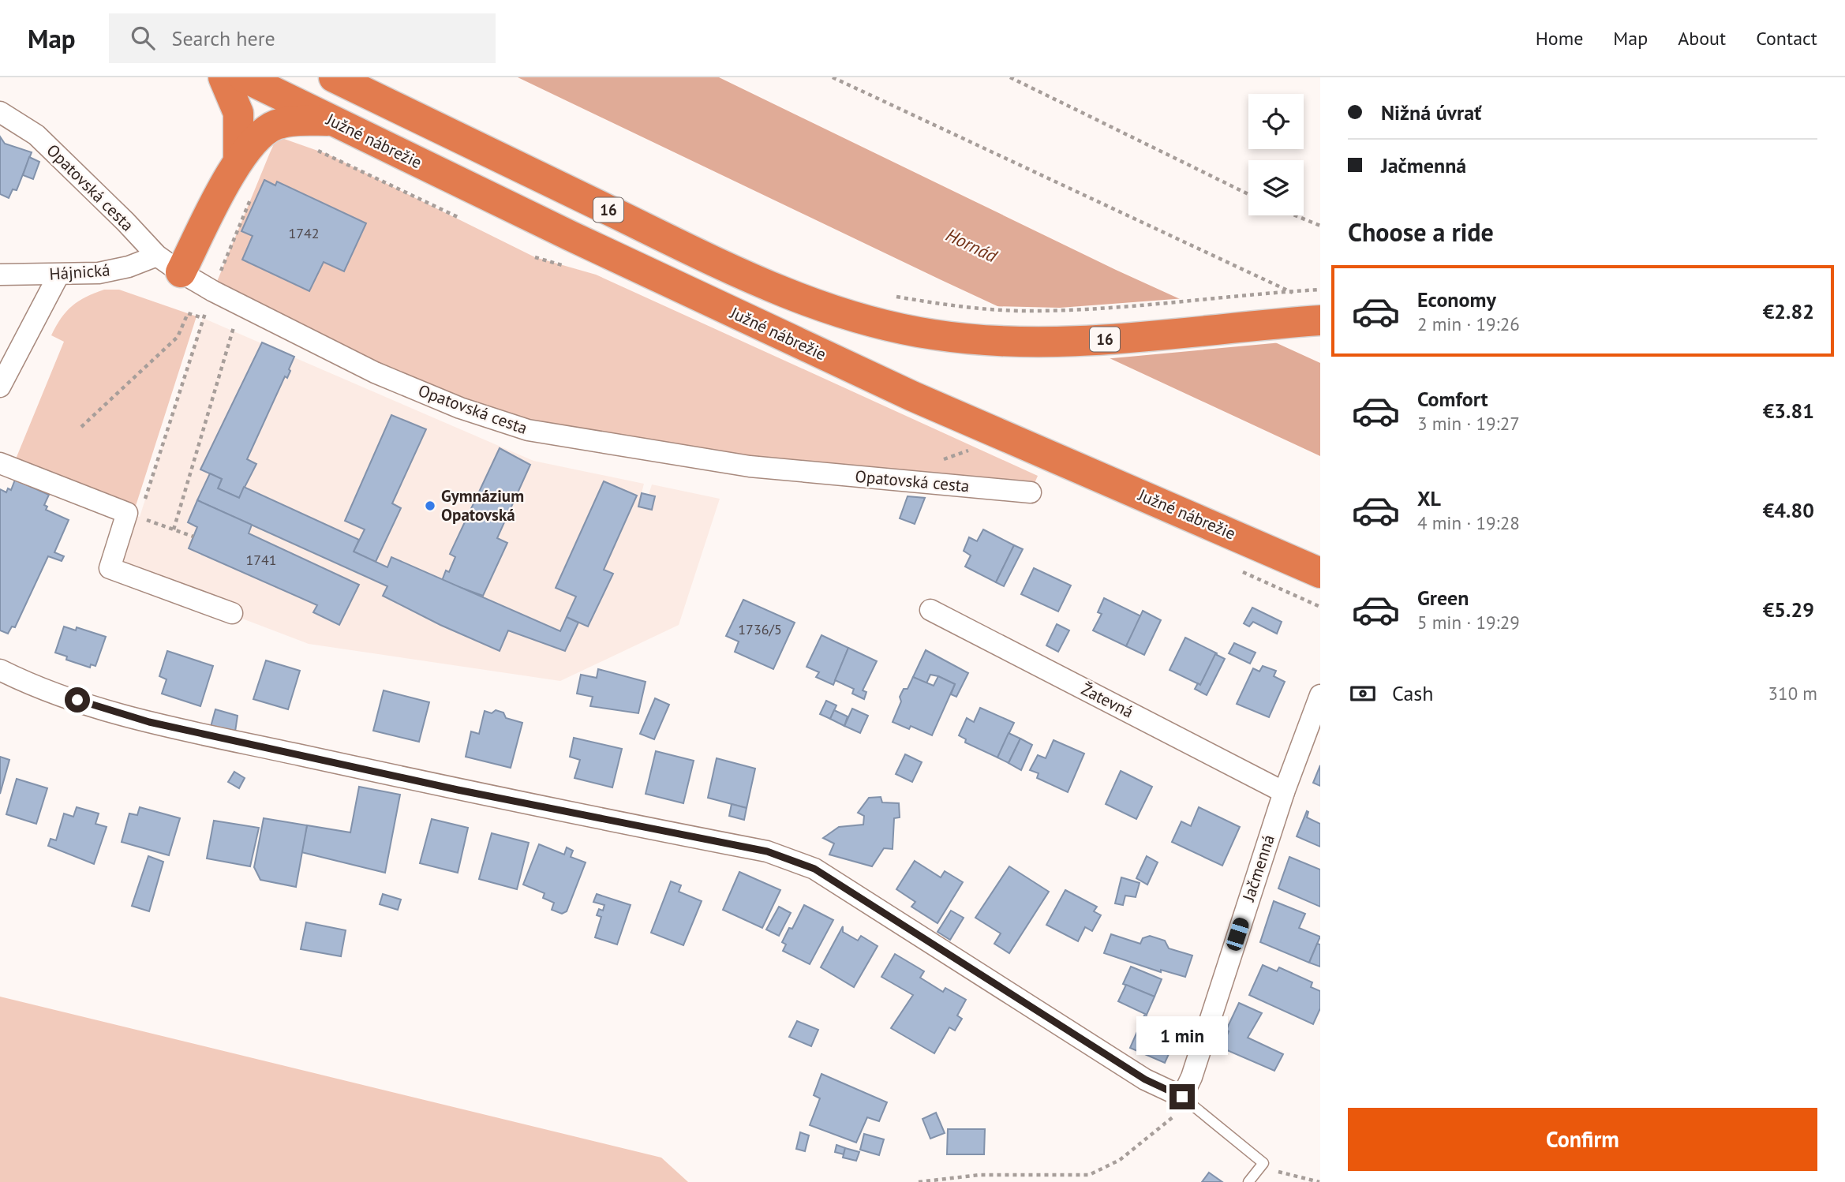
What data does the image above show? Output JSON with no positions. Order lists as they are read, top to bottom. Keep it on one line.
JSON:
{"streets":{"highway":["Južné nábrežie","16"],"street":["Opatovská cesta","Hájnická","Žatevná","Jačmenná"]},"crossings":[["Opatovská cesta","Hájnická"],["Žatevná","Jačmenná"]],"water":["Hornád"],"places":["Gymnázium Opatovská"],"house_numbers":["1742","1741","1736/5"],"page":{"header":"Map","search":"Search here","nav":["Home","Map","About","Contact"],"banner":["Nižná úvrať","Jačmenná"],"heading":"Choose a ride","list":[{"name":"Economy","note":"2 min · 19:26","value":"€2.82"},{"name":"Comfort","note":"3 min · 19:27","value":"€3.81"},{"name":"XL","note":"4 min · 19:28","value":"€4.80"},{"name":"Green","note":"5 min · 19:29","value":"€5.29"}],"pay":["Cash","310 m"],"bubble":"1 min","buttons":"Confirm"}}
